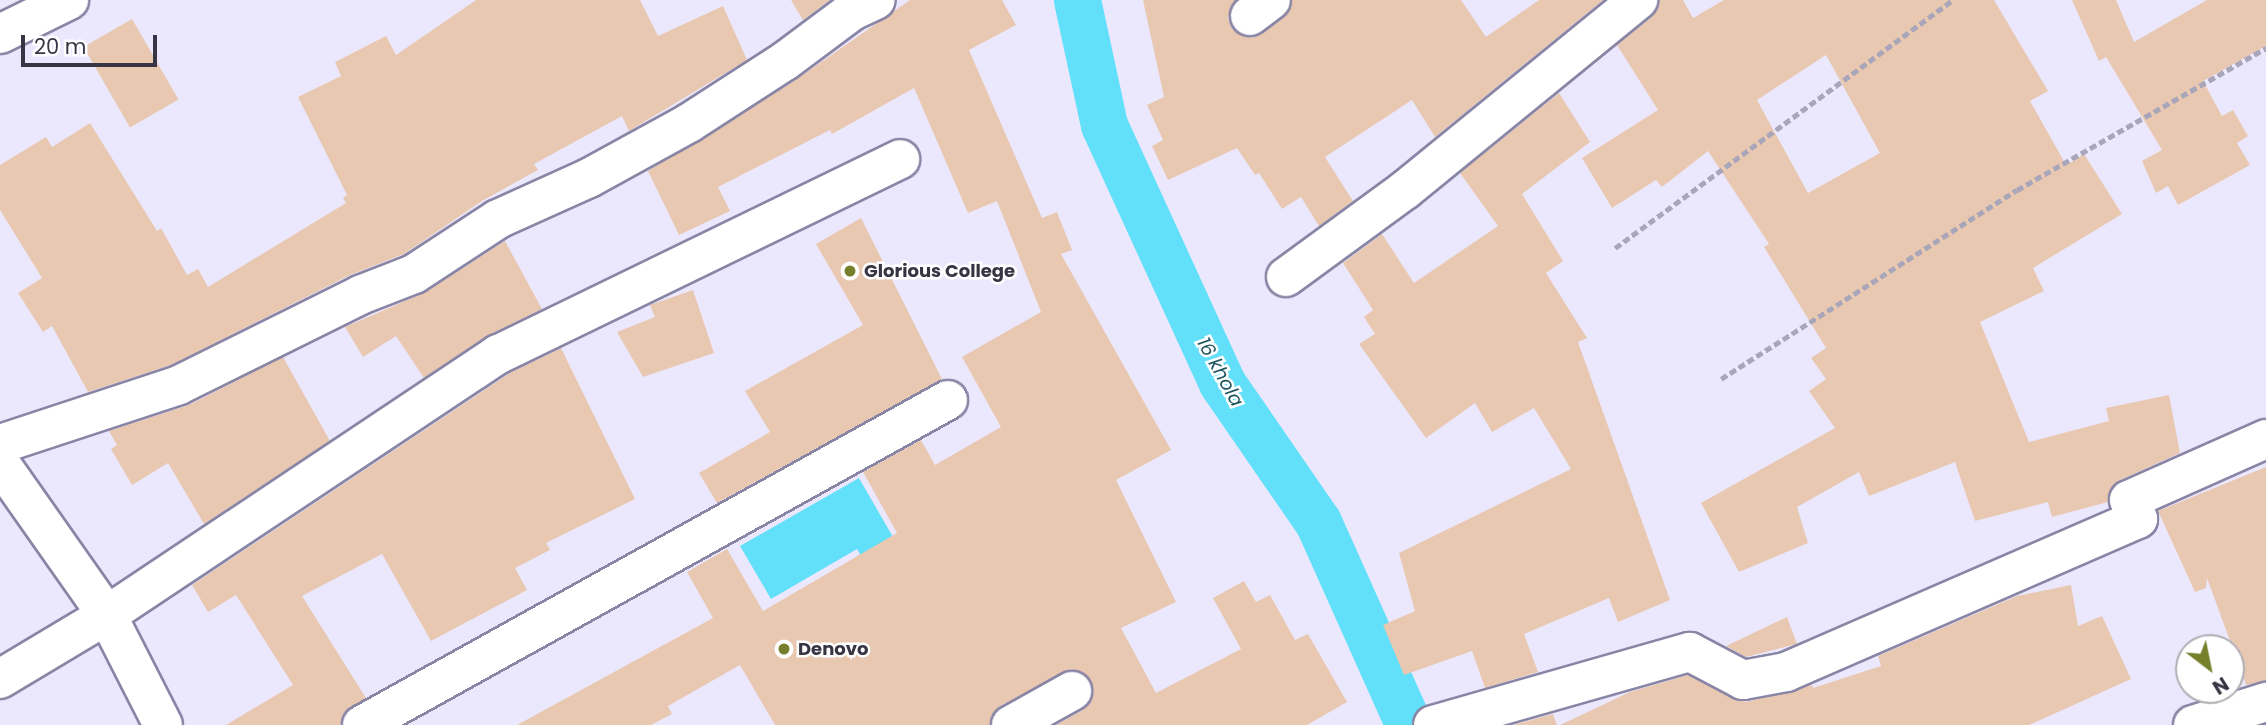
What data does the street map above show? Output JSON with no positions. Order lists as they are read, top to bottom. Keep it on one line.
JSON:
{"water":["16 khola"],"places":["Glorious College","Denovo"],"scale_bar":"20 m","north":"bottom right"}
